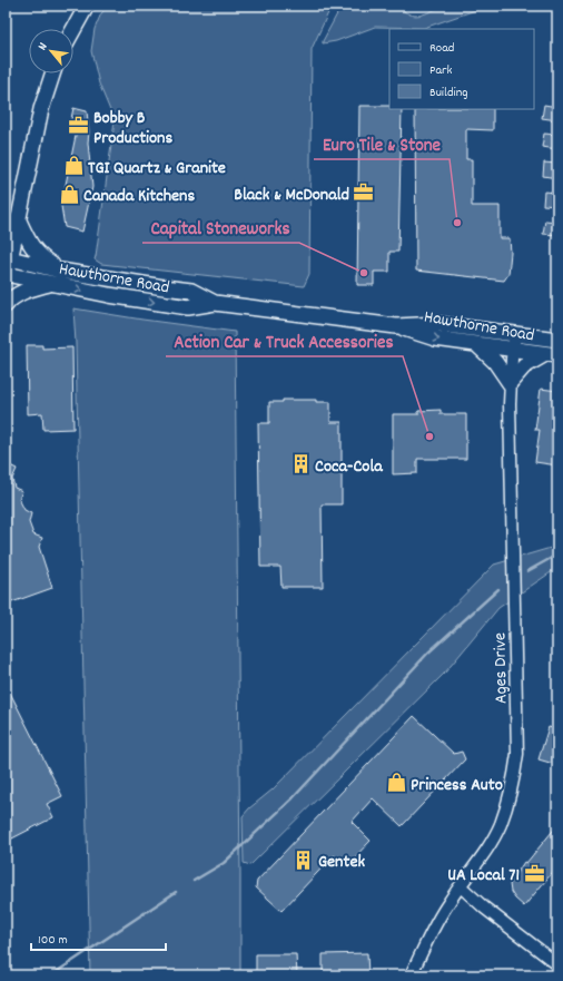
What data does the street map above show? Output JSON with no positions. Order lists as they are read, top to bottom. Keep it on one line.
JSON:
{"streets":{"main road":["Hawthorne Road"],"street":["Ages Drive"]},"crossings":[["Hawthorne Road","Ages Drive"]],"places":{"office":["Bobby B Productions","Black & McDonald","UA Local 71"],"shop":["TGI Quartz & Granite","Canada Kitchens","Princess Auto"],"other":["Euro Tile & Stone","Capital Stoneworks","Action Car & Truck Accessories"],"building":["Coca-Cola","Gentek"]},"legend":["Road","Park","Building"],"scale_bar":"100 m","north":"top left"}
